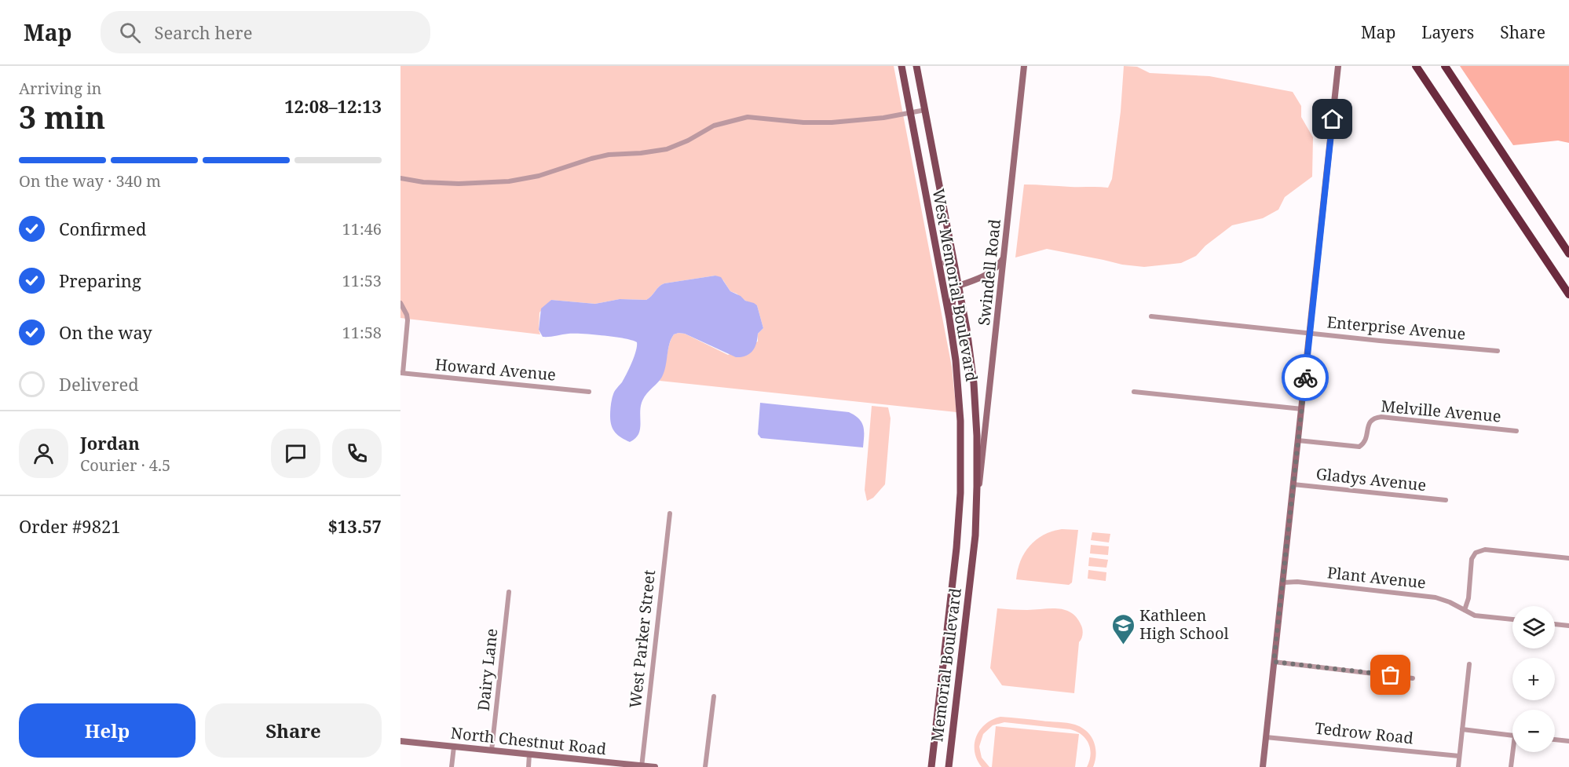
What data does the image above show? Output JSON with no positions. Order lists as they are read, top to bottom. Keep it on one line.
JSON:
{"streets":{"main road":["West Memorial Boulevard","Memorial Boulevard"],"street":["Swindell Road","Enterprise Avenue","Howard Avenue","Melville Avenue","Gladys Avenue","Plant Avenue","West Parker Street","Dairy Lane","Tedrow Road","North Chestnut Road"]},"crossings":[["Swindell Road","West Memorial Boulevard"],["West Memorial Boulevard","Memorial Boulevard"],["West Parker Street","North Chestnut Road"],["Dairy Lane","North Chestnut Road"]],"places":{"school or university":["Kathleen High School"]},"page":{"header":"Map","search":"Search here","nav":["Map","Layers","Share"],"heading":["3 min","Arriving in","12:08–12:13"],"panel":["Jordan","Courier · 4.5","Order #9821","$13.57"],"bar":"On the way · 340 m","list":[["Confirmed","11:46"],["Preparing","11:53"],["On the way","11:58"],"Delivered"],"map_buttons":["+","−"],"buttons":["Help","Share"]}}
